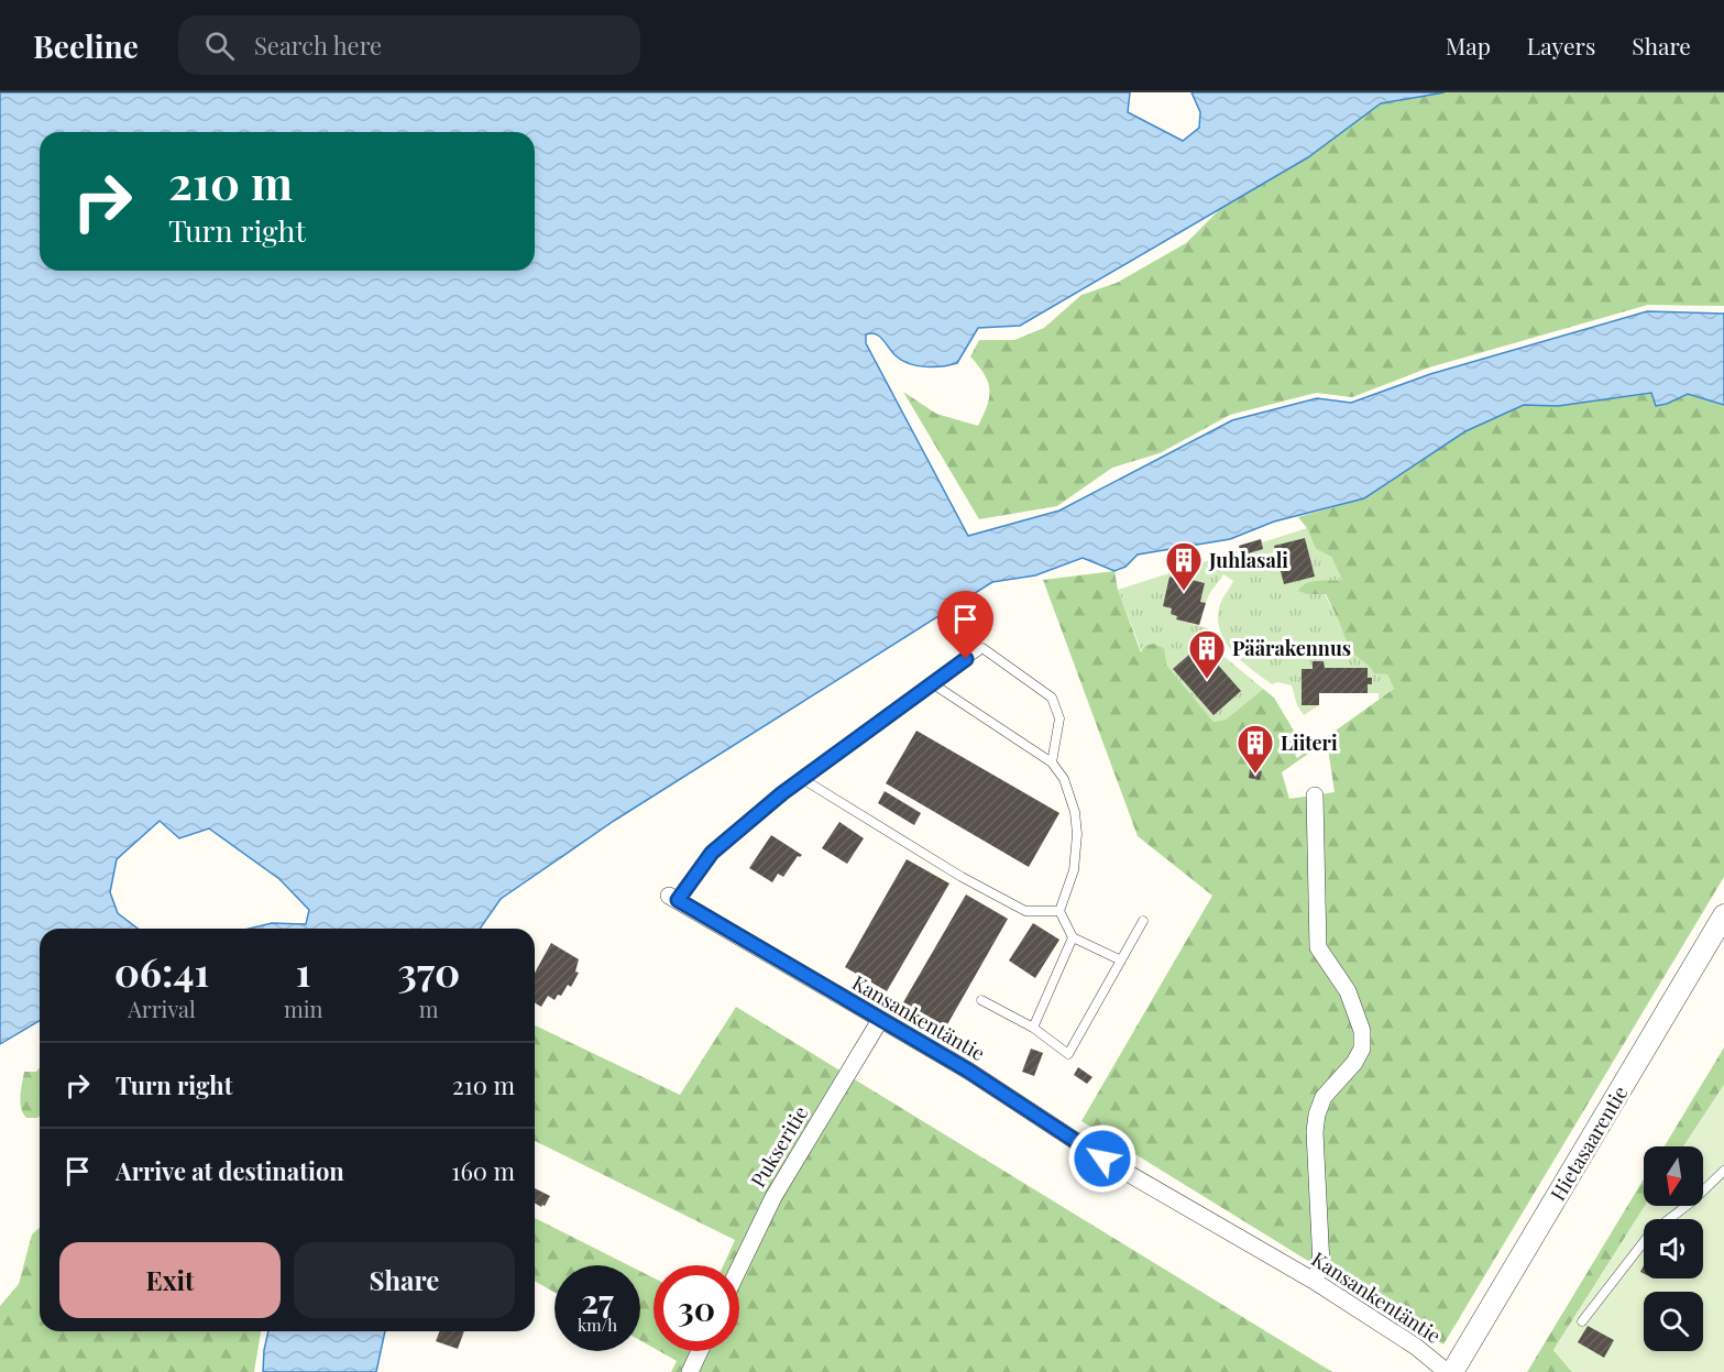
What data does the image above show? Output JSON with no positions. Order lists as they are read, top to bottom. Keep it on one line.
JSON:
{"streets":{"street":["Kansankentäntie","Hietasaarentie","Pukseritie"]},"crossings":[["Kansankentäntie","Pukseritie"]],"places":{"building":["Juhlasali","Päärakennus","Liiteri"]},"north":"bottom","page":{"header":"Beeline","search":"Search here","nav":["Map","Layers","Share"],"turn":["210 m","Turn right"],"eta":["06:41","Arrival","1","min","370","m"],"list":[{"name":"Turn right","value":"210 m"},{"name":"Arrive at destination","value":"160 m"}],"buttons":["Exit","Share"],"speed":"27 km/h","limit":"30"}}
